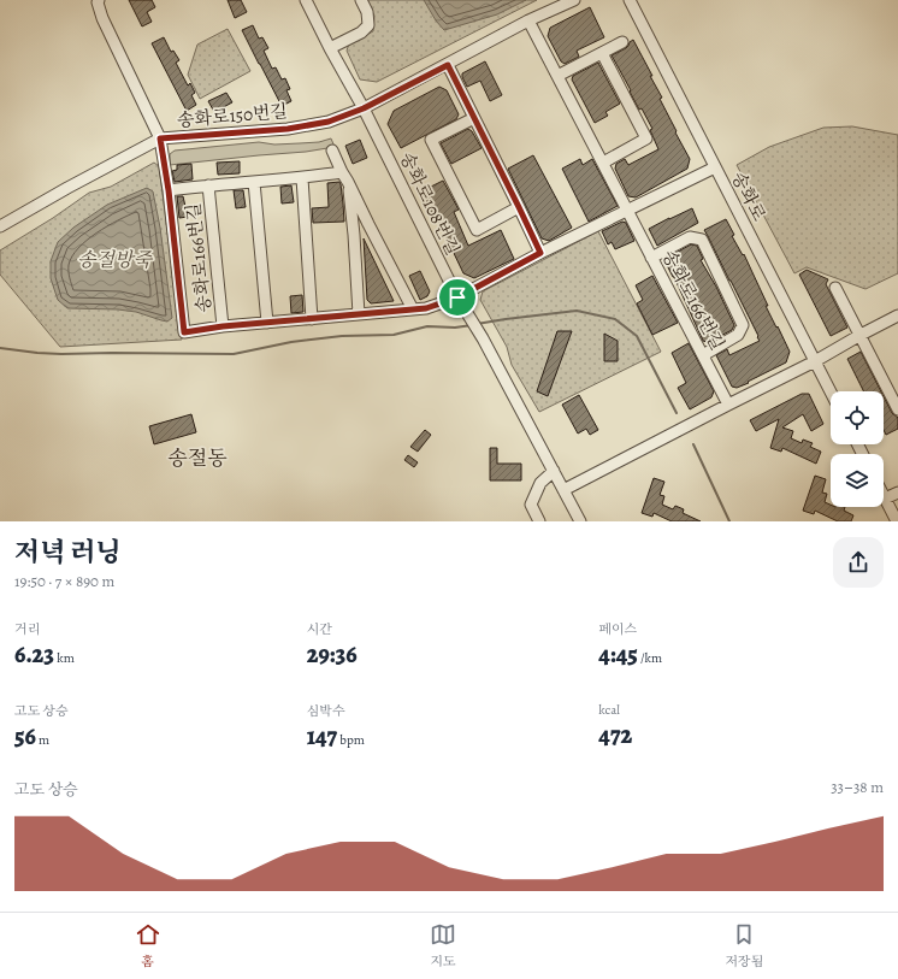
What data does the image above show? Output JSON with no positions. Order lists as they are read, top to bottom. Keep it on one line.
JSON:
{"streets":{"street":["송화로150번길","송화로","송화로108번길","송화로166번길"]},"crossings":[["송화로150번길","송화로108번길"],["송화로150번길","송화로166번길"],["송화로","송화로166번길"],["송화로108번길","송화로166번길"]],"districts":["송절동"],"water":["송절방죽"],"page":{"heading":["저녁 러닝","19:50 · 7 × 890 m"],"stats":[["거리","6.23 km"],["시간","29:36"],["페이스","4:45 /km"],["고도 상승","56 m"],["심박수","147 bpm"],["kcal","472"]],"chart":["고도 상승","33–38 m"],"tabs":["홈","지도","저장됨"]}}
